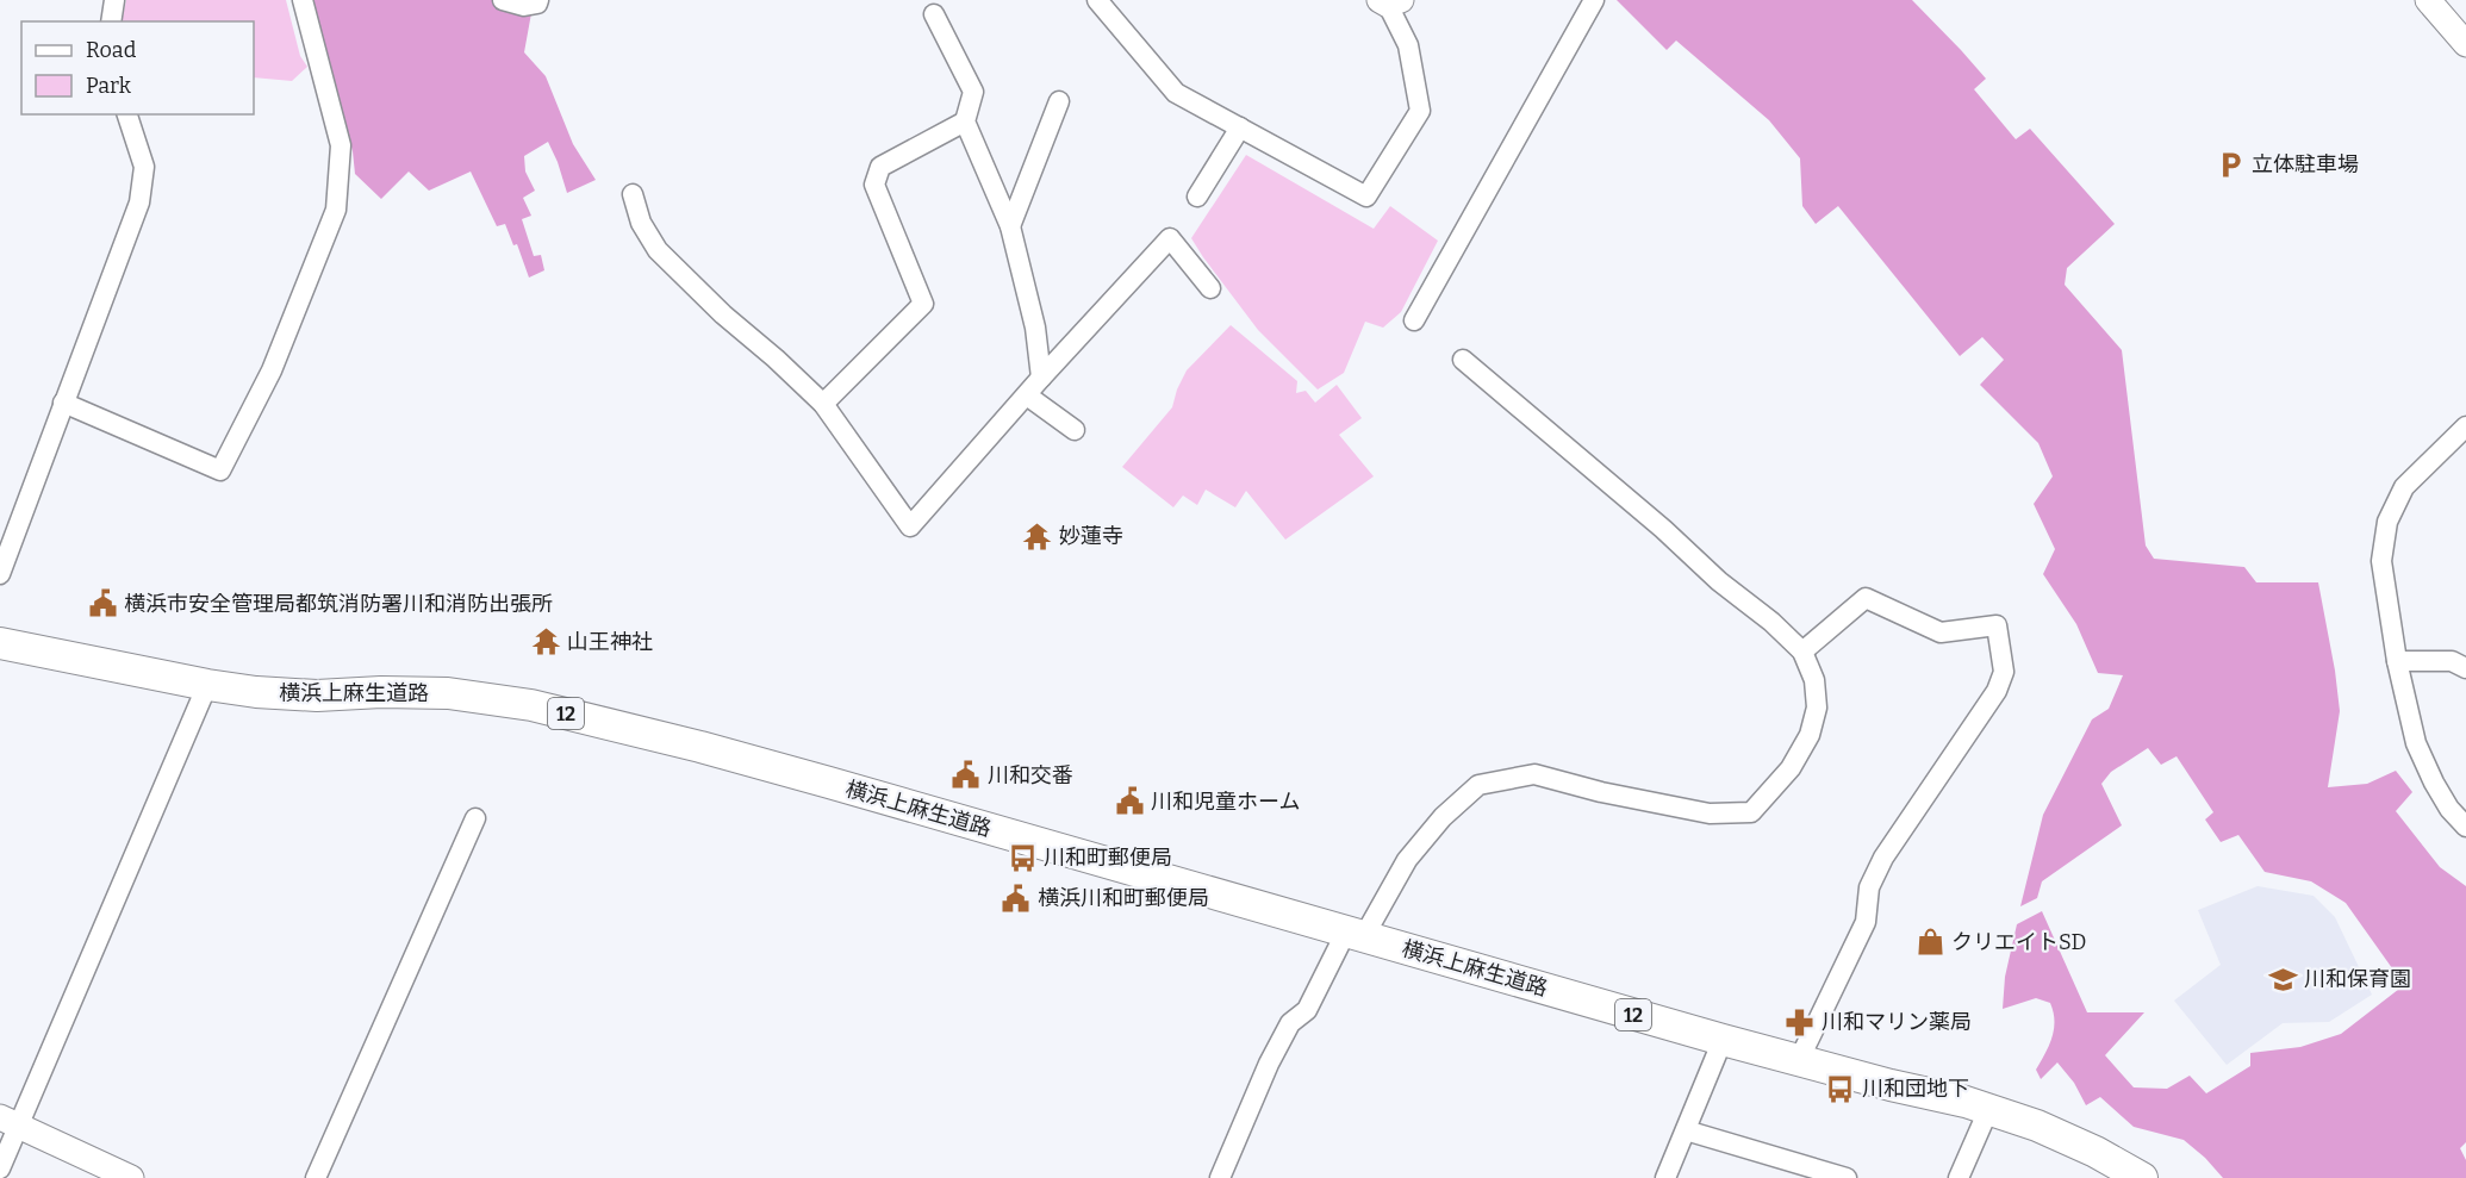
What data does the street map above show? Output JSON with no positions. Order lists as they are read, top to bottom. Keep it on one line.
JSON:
{"streets":{"main road":["横浜上麻生道路","12"]},"places":{"parking":["立体駐車場"],"temple":["妙蓮寺","山王神社"],"public building":["横浜市安全管理局都筑消防署川和消防出張所","川和交番","川和児童ホーム","横浜川和町郵便局"],"bus stop":["川和町郵便局","川和団地下"],"shop":["クリエイトSD"],"school or university":["川和保育園"],"pharmacy":["川和マリン薬局"]},"legend":["Road","Park"]}
